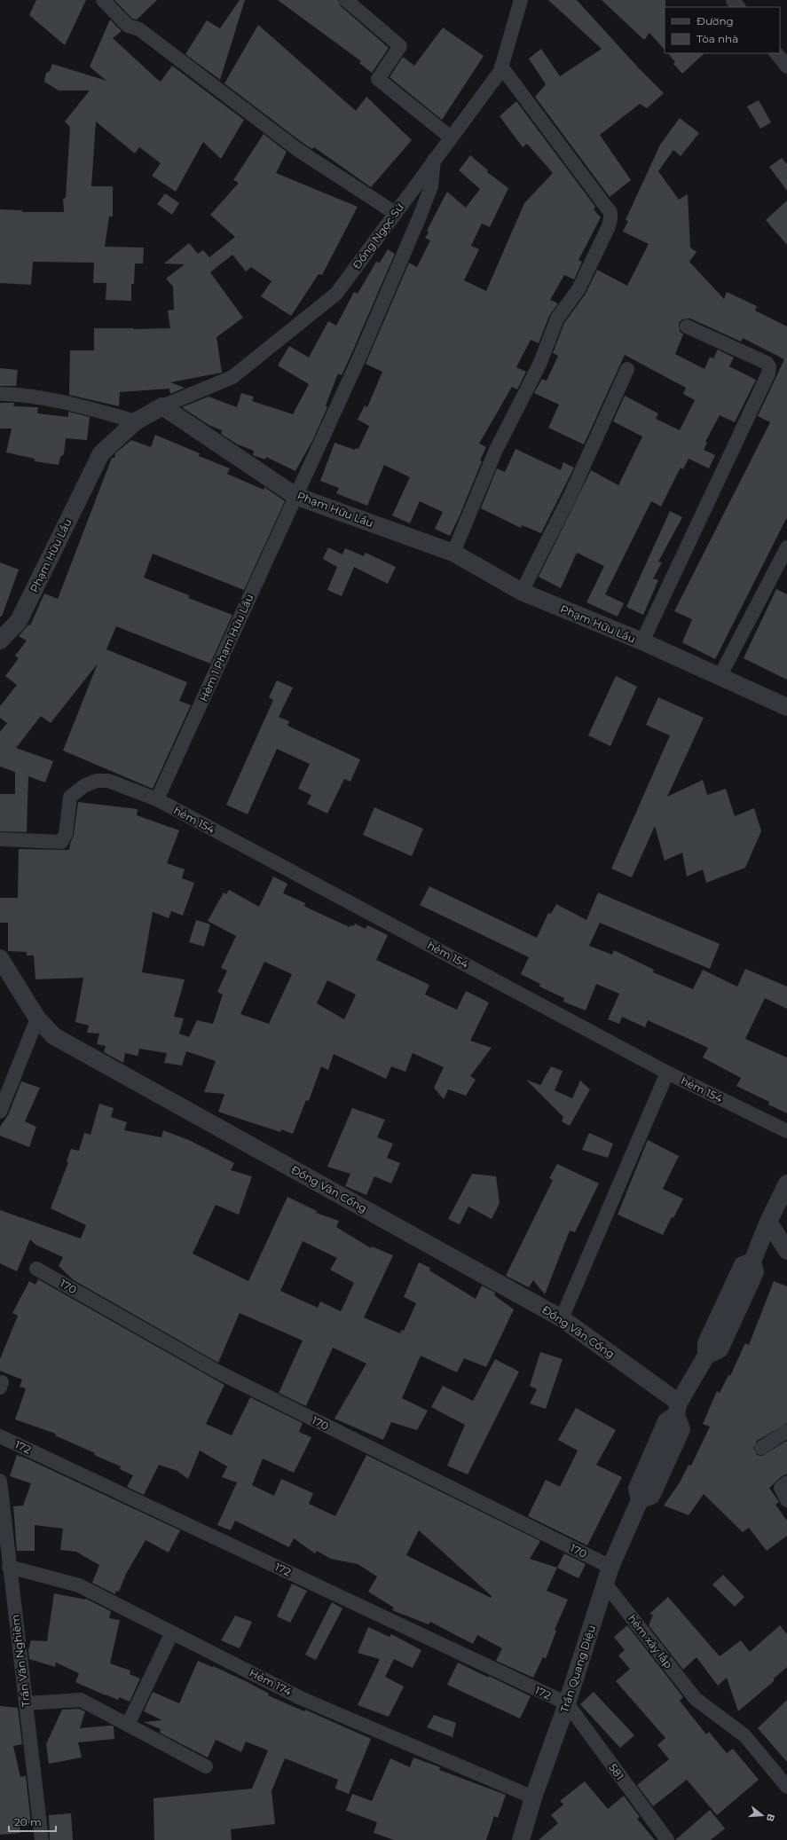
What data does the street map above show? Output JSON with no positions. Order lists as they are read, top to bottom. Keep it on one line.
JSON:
{"streets":{"street":["Đồng Ngọc Sứ","Phạm Hữu Lầu","Hẻm 1 Phạm Hữu Lầu","hẻm 154","Đồng Văn Cống","170","172","hẻm xây lắp","Trần Văn Nghiêm","Trần Quang Diệu","Hẻm 174","581"]},"crossings":[["Đồng Ngọc Sứ","Phạm Hữu Lầu"],["Đồng Ngọc Sứ","Hẻm 1 Phạm Hữu Lầu"],["Phạm Hữu Lầu","Hẻm 1 Phạm Hữu Lầu"],["Hẻm 1 Phạm Hữu Lầu","hẻm 154"],["Đồng Văn Cống","Trần Quang Diệu"],["170","Trần Quang Diệu"],["172","Trần Quang Diệu"],["172","581"],["hẻm xây lắp","Trần Quang Diệu"],["Trần Văn Nghiêm","Hẻm 174"],["Trần Quang Diệu","Hẻm 174"],["Trần Quang Diệu","581"]],"legend":["Đường","Tòa nhà"],"scale_bar":"20 m","north":"right"}
